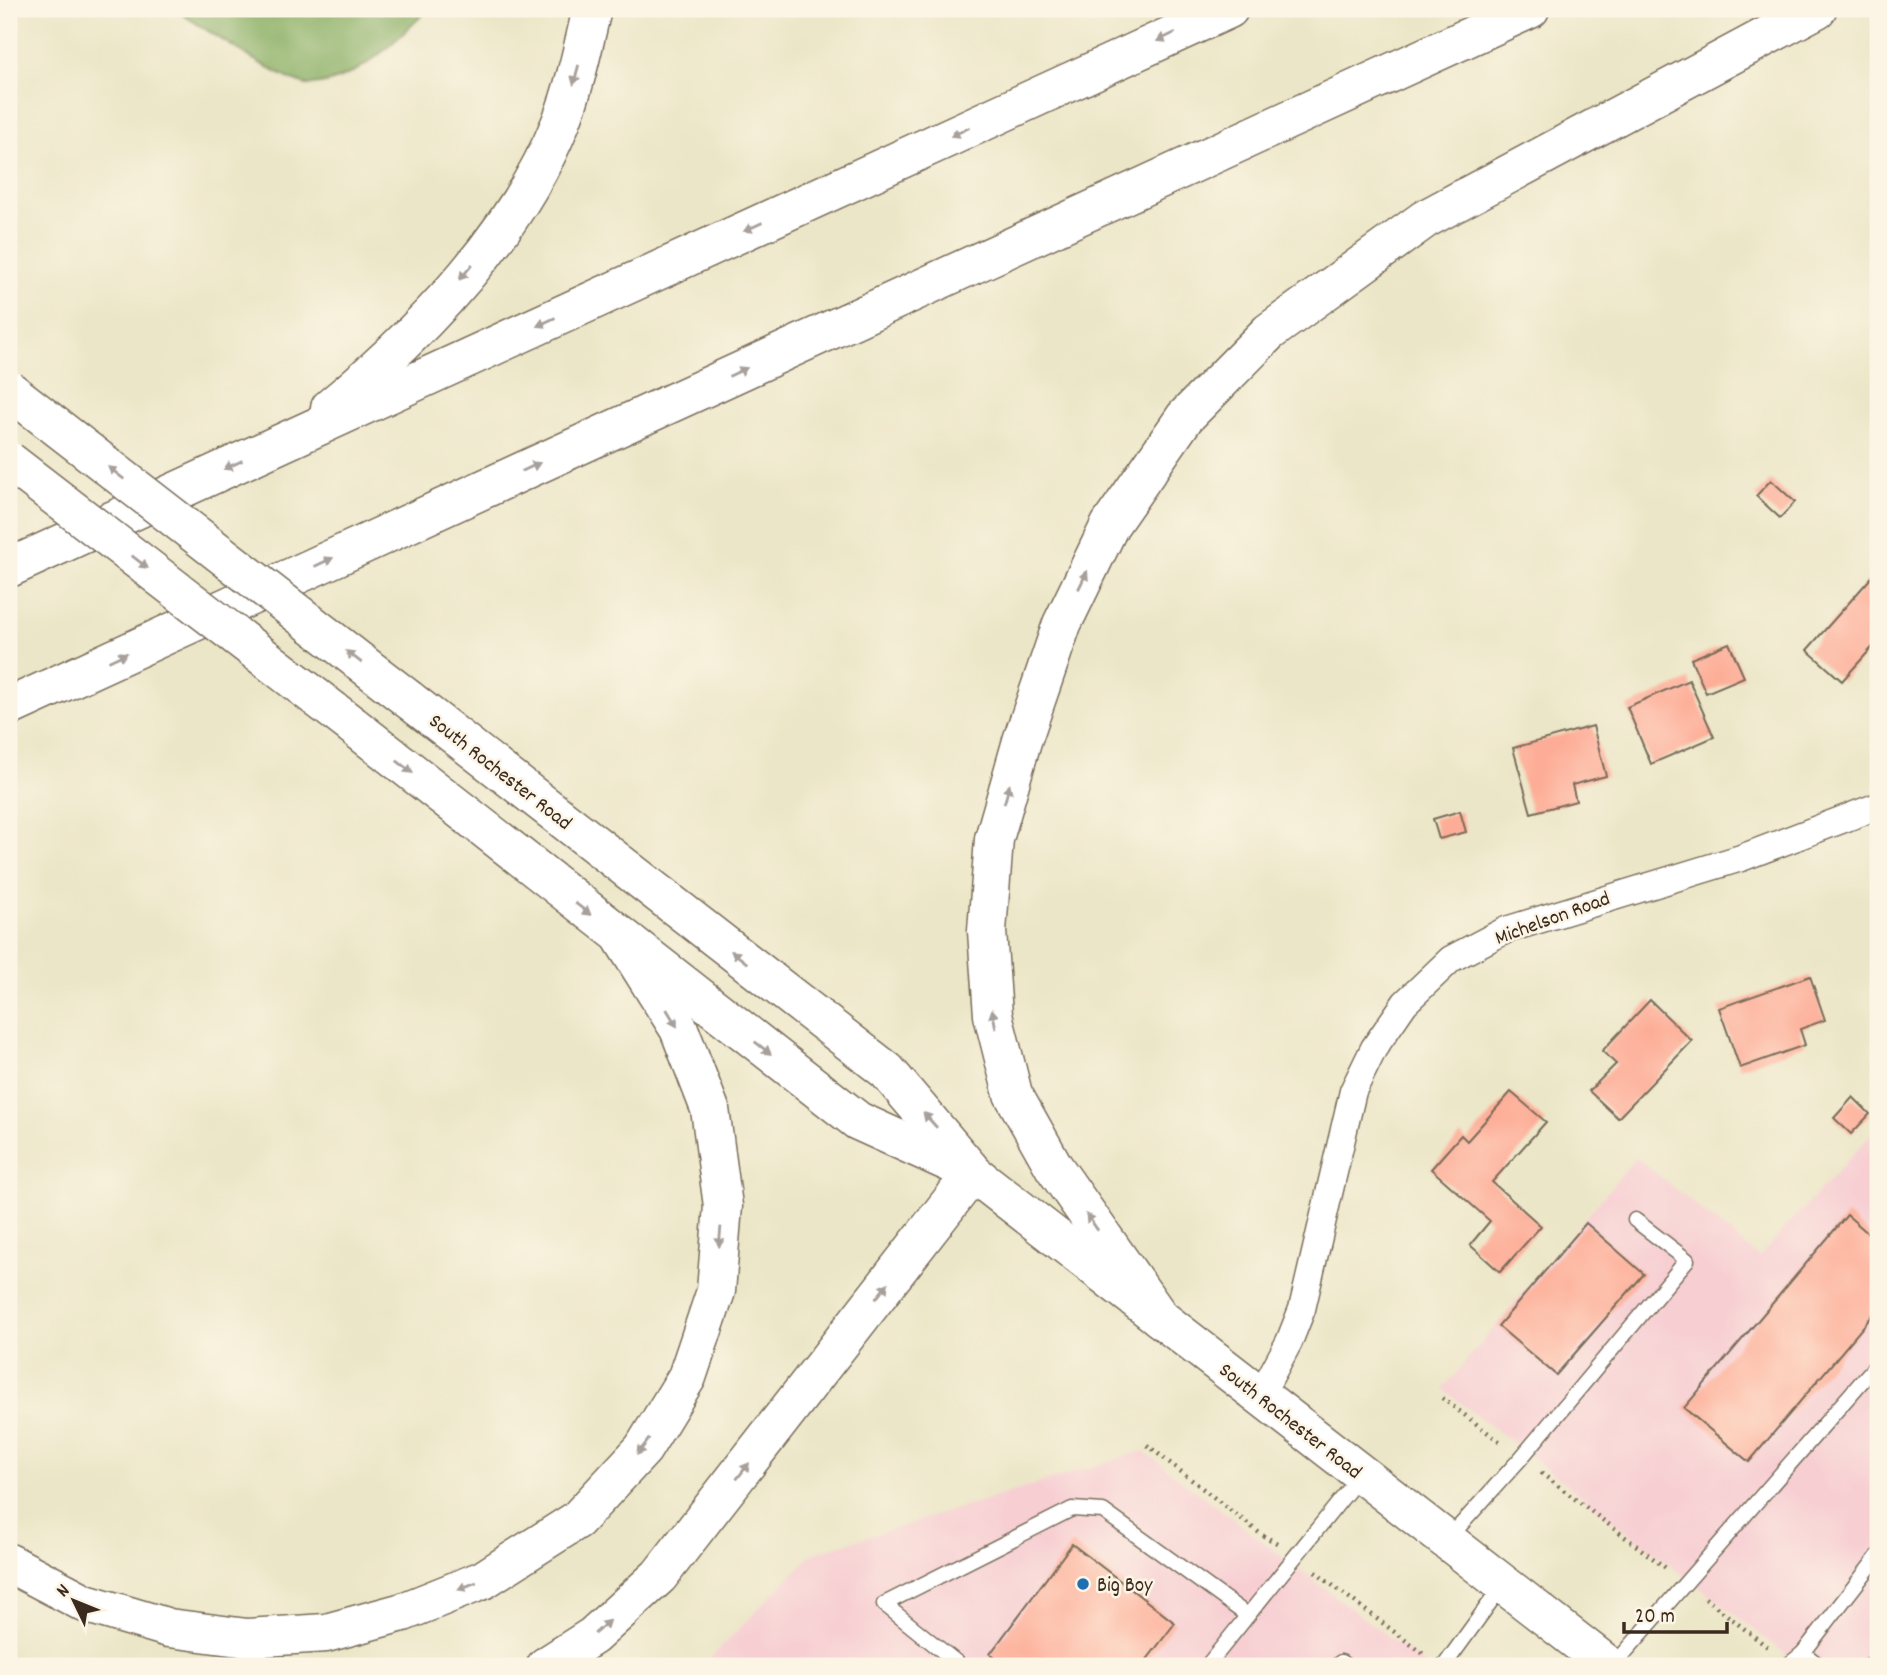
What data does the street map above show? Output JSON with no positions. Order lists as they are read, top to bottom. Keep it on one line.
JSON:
{"streets":{"main road":["South Rochester Road"],"street":["Michelson Road"]},"crossings":[["South Rochester Road","Michelson Road"]],"places":["Big Boy"],"scale_bar":"20 m","north":"top left"}
